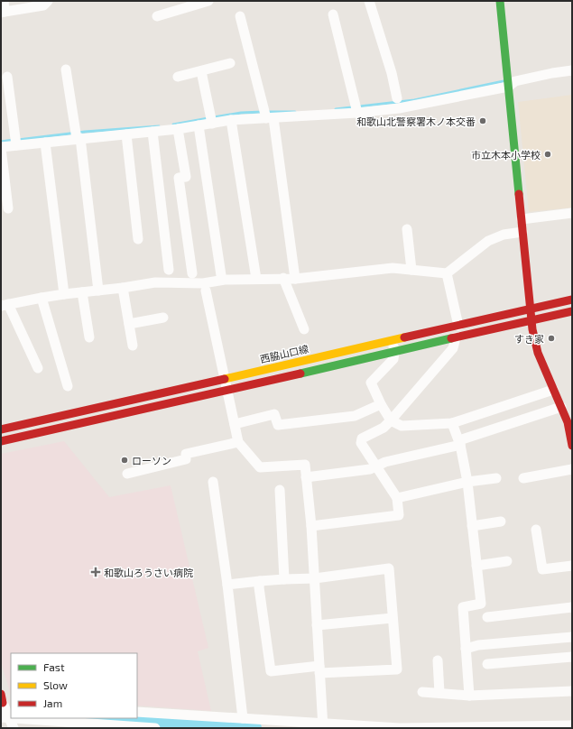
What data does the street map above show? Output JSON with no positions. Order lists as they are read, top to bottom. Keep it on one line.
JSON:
{"streets":{"street":["西脇山口線"]},"places":{"other":["和歌山北警察署木ノ本交番","市立木本小学校","すき家","ローソン"],"health":["和歌山ろうさい病院"]},"legend":["Fast","Slow","Jam"]}
